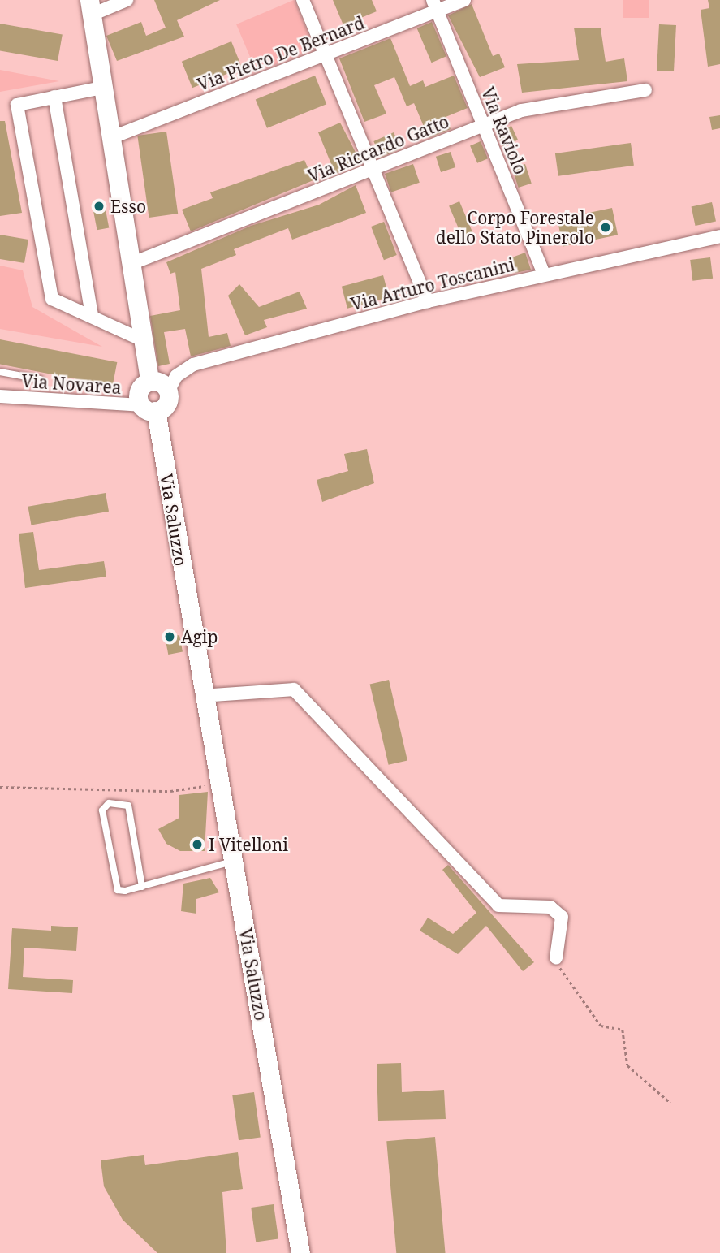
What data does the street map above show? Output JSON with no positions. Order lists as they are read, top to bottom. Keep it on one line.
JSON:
{"streets":{"main road":["Via Saluzzo"],"street":["Via Pietro De Bernard","Via Raviolo","Via Riccardo Gatto","Via Arturo Toscanini","Via Novarea"]},"crossings":[["Via Pietro De Bernard","Via Raviolo"],["Via Raviolo","Via Riccardo Gatto"],["Via Raviolo","Via Arturo Toscanini"],["Via Novarea","Via Saluzzo"]],"places":["Esso","Corpo Forestale dello Stato Pinerolo","Agip","I Vitelloni"]}
